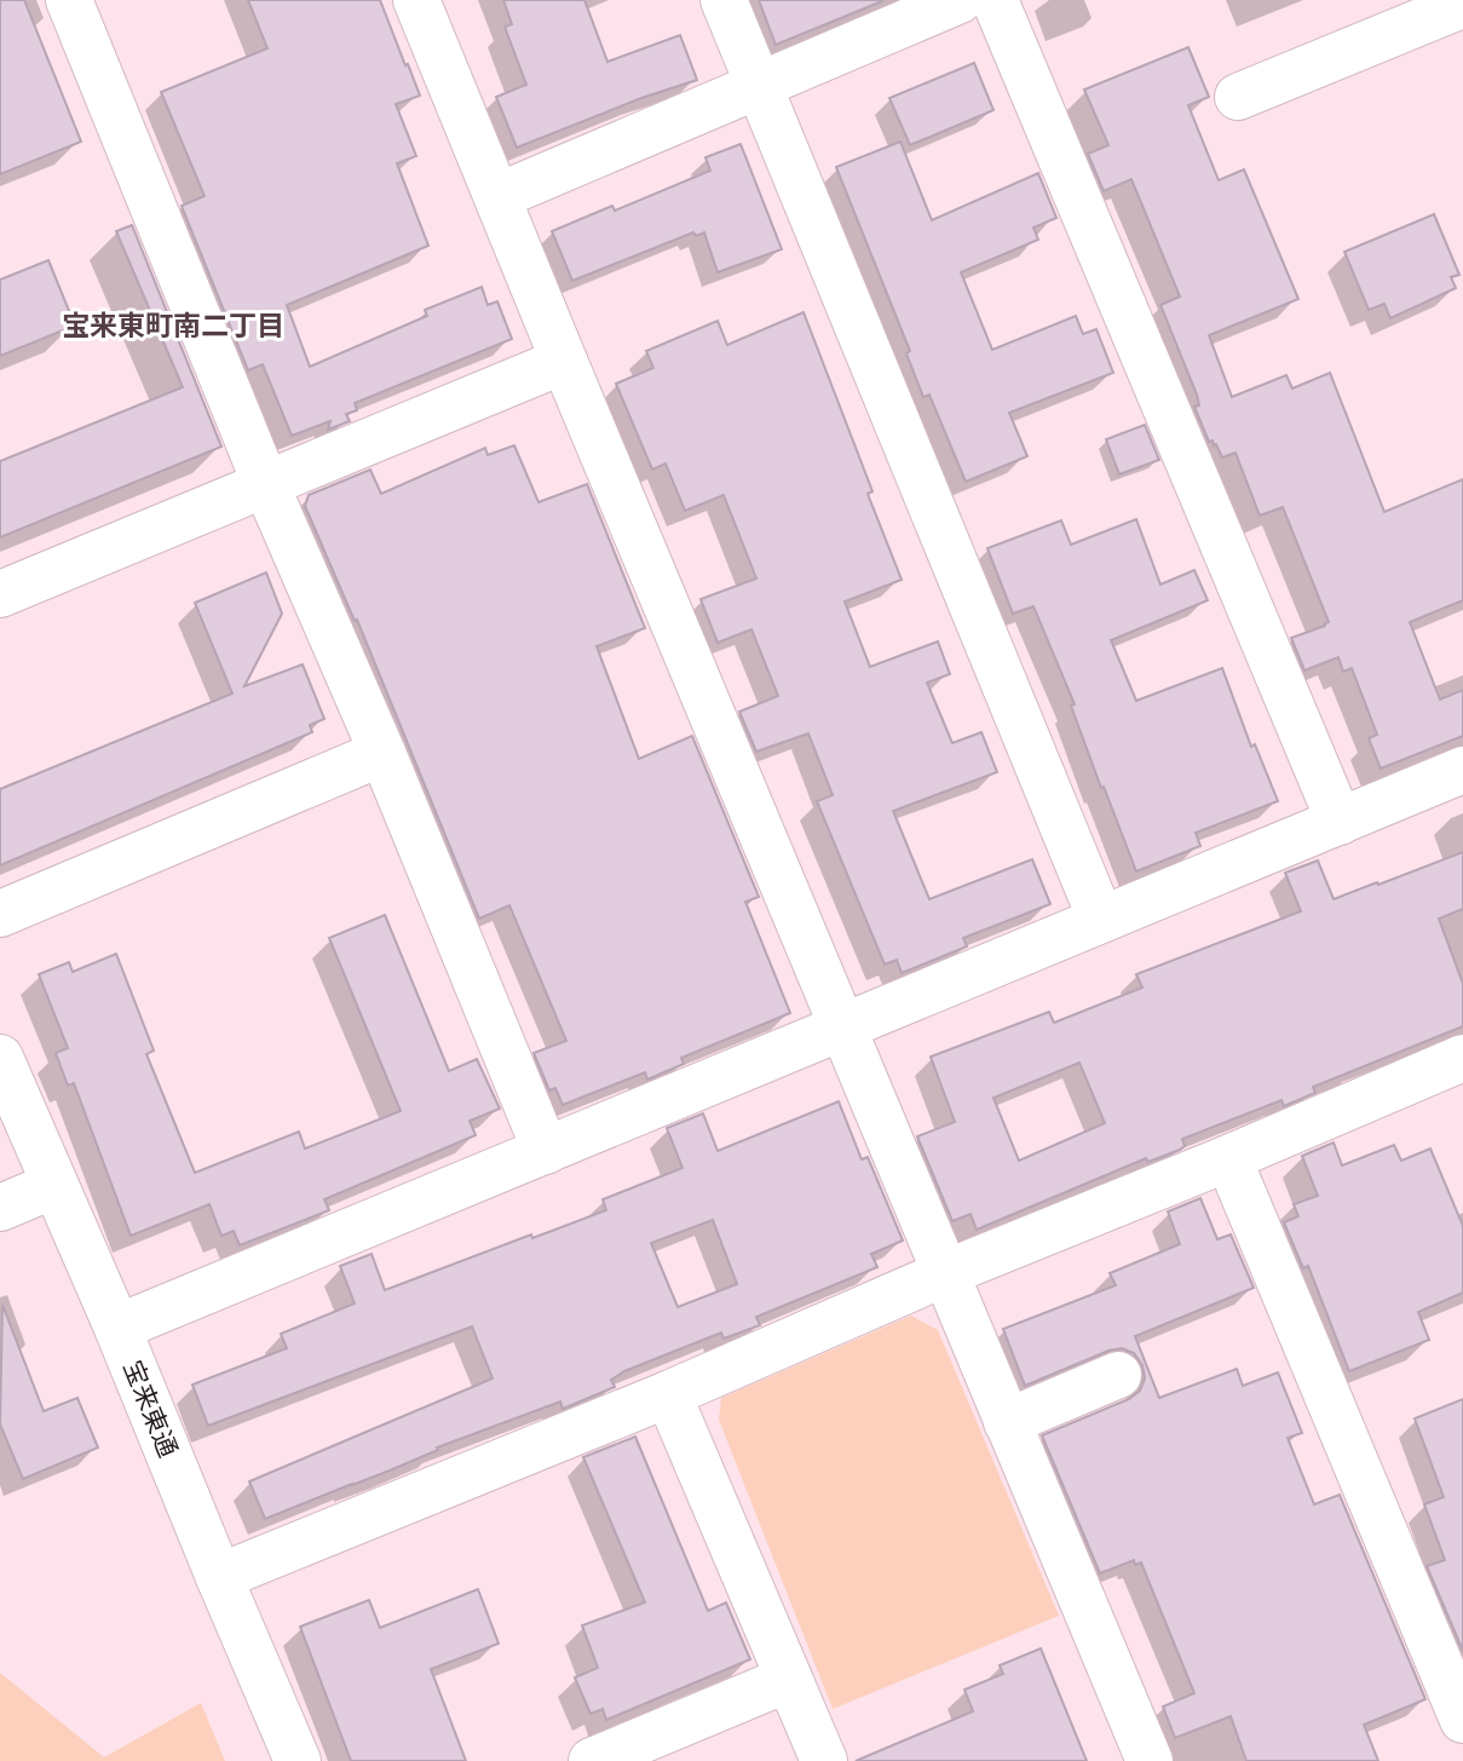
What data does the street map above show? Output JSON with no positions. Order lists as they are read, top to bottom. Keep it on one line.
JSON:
{"streets":{"street":["宝来東通"]},"districts":["宝来東町南二丁目"]}
